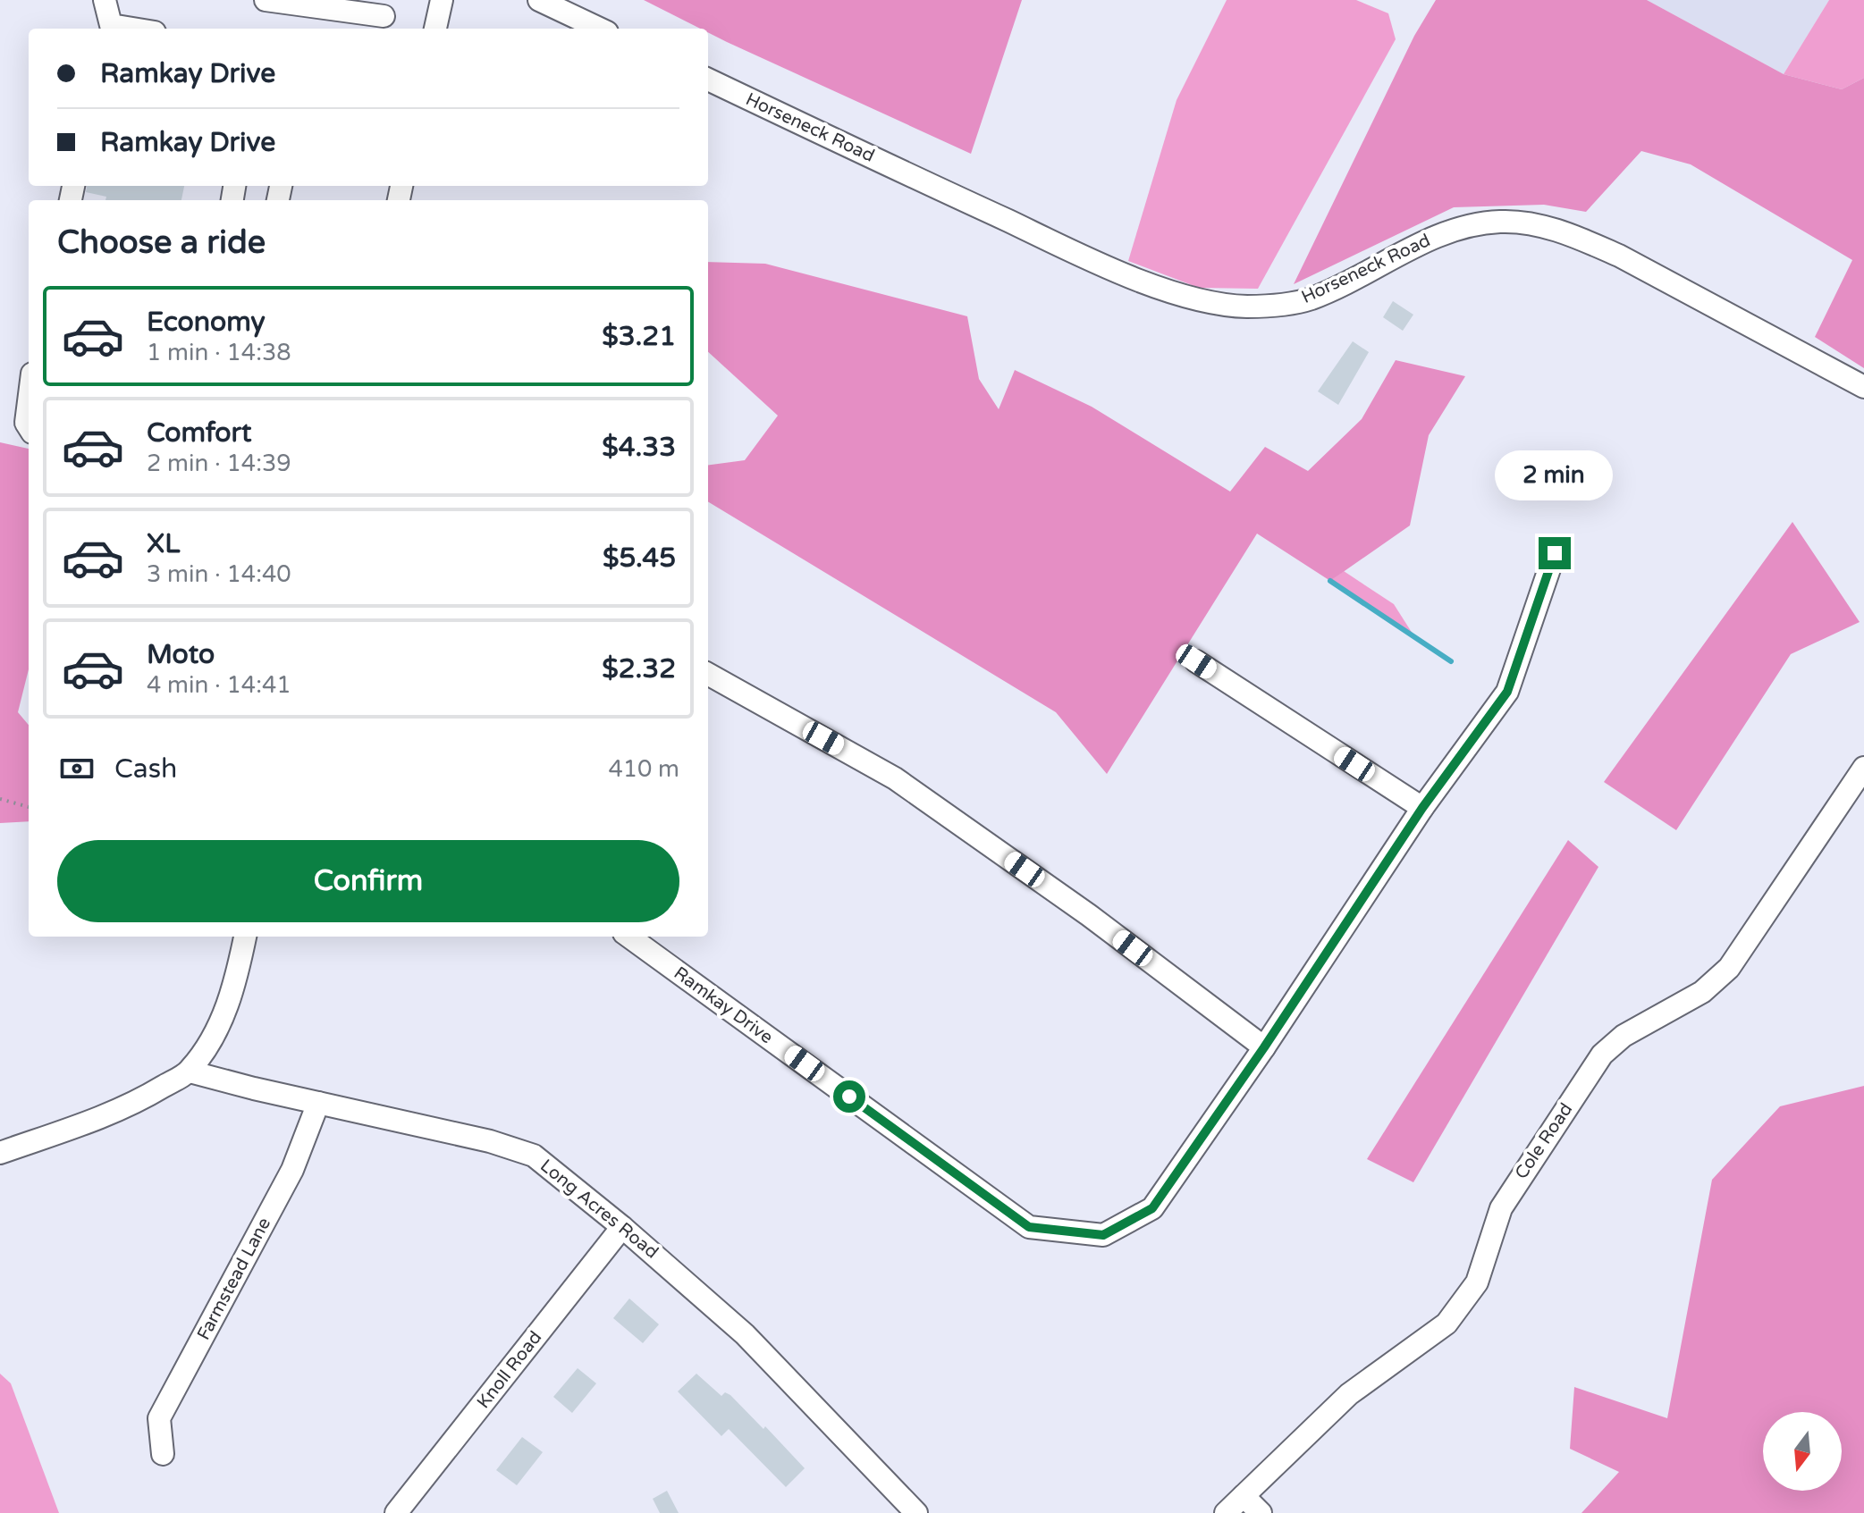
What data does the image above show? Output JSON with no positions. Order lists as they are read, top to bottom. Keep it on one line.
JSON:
{"streets":{"street":["Horseneck Road","Ramkay Drive","Cole Road","Long Acres Road","Farmstead Lane","Knoll Road"]},"crossings":[["Long Acres Road","Farmstead Lane"],["Long Acres Road","Knoll Road"]],"north":"bottom","page":{"banner":["Ramkay Drive","Ramkay Drive"],"heading":"Choose a ride","list":[{"name":"Economy","note":"1 min · 14:38","value":"$3.21"},{"name":"Comfort","note":"2 min · 14:39","value":"$4.33"},{"name":"XL","note":"3 min · 14:40","value":"$5.45"},{"name":"Moto","note":"4 min · 14:41","value":"$2.32"}],"bubble":"2 min","pay":["Cash","410 m"],"buttons":"Confirm"}}
